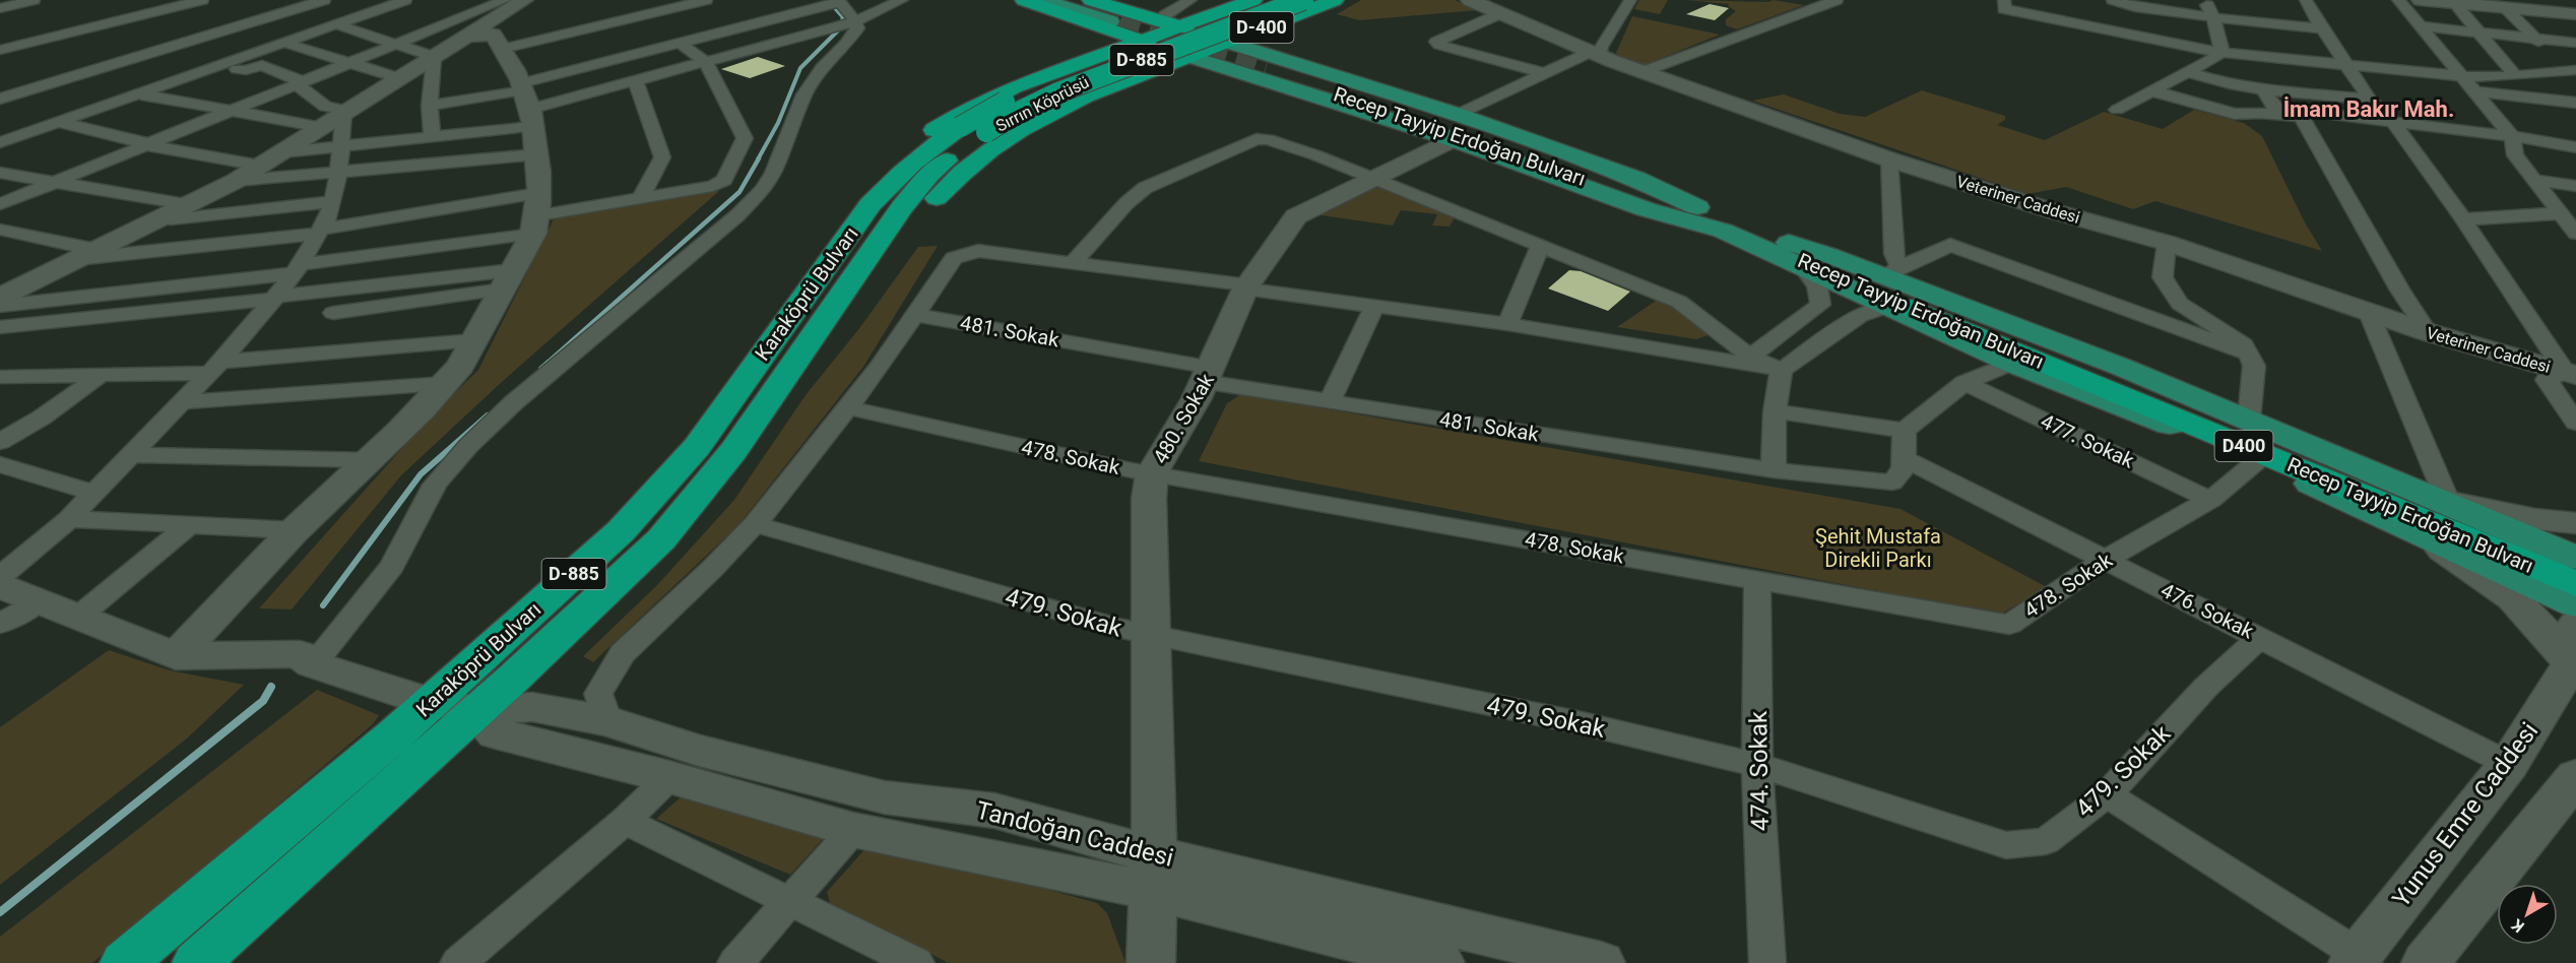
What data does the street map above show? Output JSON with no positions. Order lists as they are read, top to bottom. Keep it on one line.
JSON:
{"streets":{"highway":["D-400","D-885","Sırrın Köprüsü","Recep Tayyip Erdoğan Bulvarı","Karaköprü Bulvarı","D400"],"main road":["Veteriner Caddesi","480. Sokak","Yunus Emre Caddesi","Tandoğan Caddesi"],"street":["481. Sokak","477. Sokak","478. Sokak","476. Sokak","479. Sokak","474. Sokak"]},"crossings":[["Sırrın Köprüsü","Karaköprü Bulvarı"],["Karaköprü Bulvarı","Tandoğan Caddesi"],["481. Sokak","480. Sokak"],["481. Sokak","476. Sokak"],["480. Sokak","478. Sokak"],["480. Sokak","479. Sokak"],["480. Sokak","Tandoğan Caddesi"],["477. Sokak","478. Sokak"],["478. Sokak","476. Sokak"],["478. Sokak","474. Sokak"],["476. Sokak","479. Sokak"],["476. Sokak","Yunus Emre Caddesi"],["479. Sokak","474. Sokak"]],"districts":["İmam Bakır Mah."],"parks":["Şehit Mustafa Direkli Parkı"],"north":"bottom left"}
